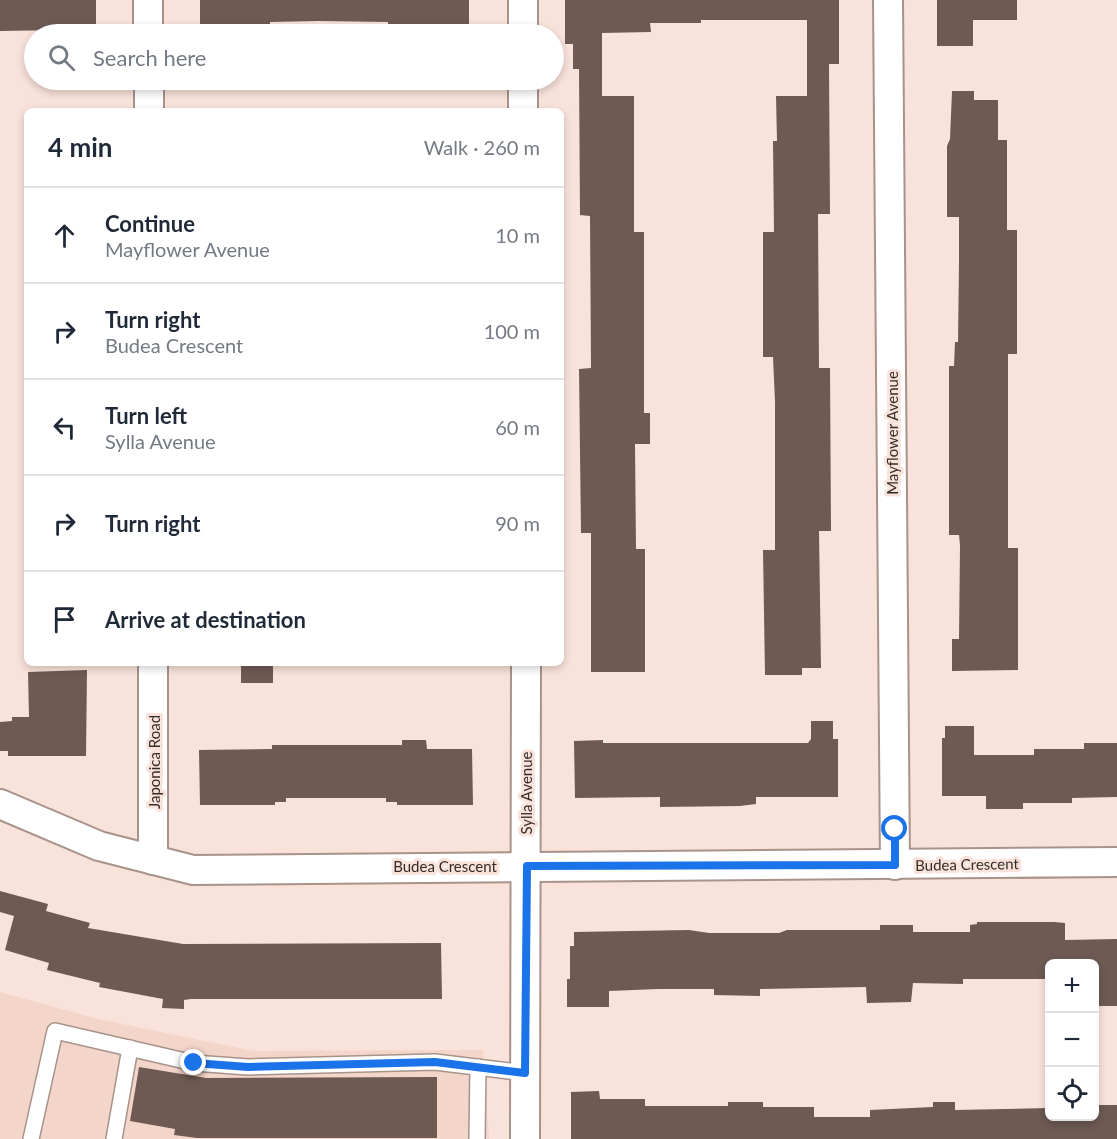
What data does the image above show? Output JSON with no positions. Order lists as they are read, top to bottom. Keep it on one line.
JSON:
{"streets":{"street":["Mayflower Avenue","Japonica Road","Sylla Avenue","Budea Crescent"]},"crossings":[["Mayflower Avenue","Budea Crescent"],["Japonica Road","Budea Crescent"],["Sylla Avenue","Budea Crescent"]],"page":{"search":"Search here","heading":["4 min","Walk · 260 m"],"list":[["Continue","Mayflower Avenue","10 m"],["Turn right","Budea Crescent","100 m"],["Turn left","Sylla Avenue","60 m"],["Turn right","90 m"],"Arrive at destination"],"map_buttons":["+","−"]}}
